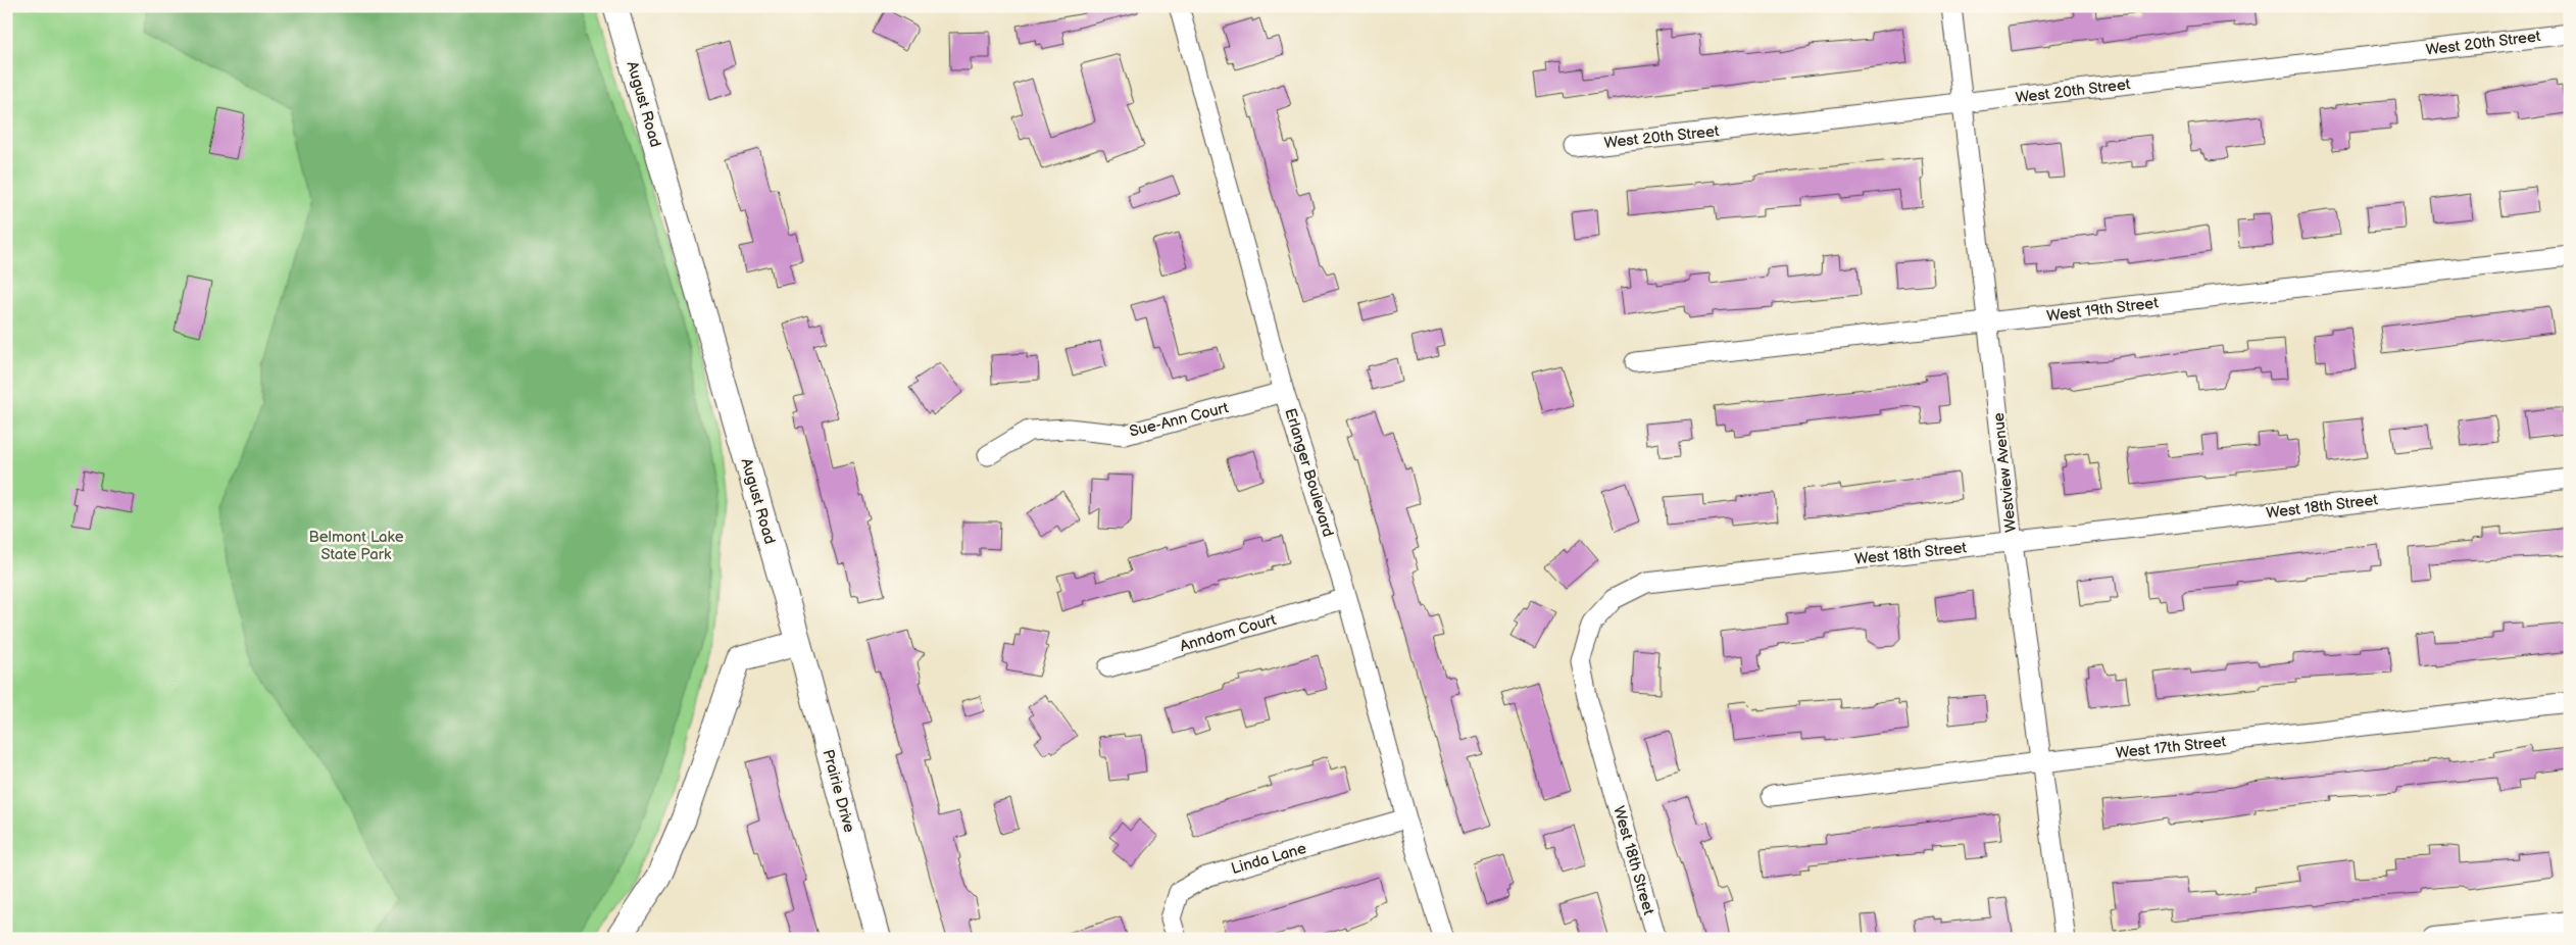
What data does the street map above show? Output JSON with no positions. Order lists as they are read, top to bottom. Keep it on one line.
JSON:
{"streets":{"street":["West 20th Street","August Road","West 19th Street","Sue-Ann Court","Erlanger Boulevard","Westview Avenue","West 18th Street","Anndom Court","West 17th Street","Prairie Drive","Linda Lane"]},"crossings":[["West 20th Street","Westview Avenue"],["August Road","Prairie Drive"],["West 19th Street","Westview Avenue"],["Sue-Ann Court","Erlanger Boulevard"],["Erlanger Boulevard","Anndom Court"],["Erlanger Boulevard","Linda Lane"],["Westview Avenue","West 18th Street"],["Westview Avenue","West 17th Street"]],"parks":["Belmont Lake State Park"]}
